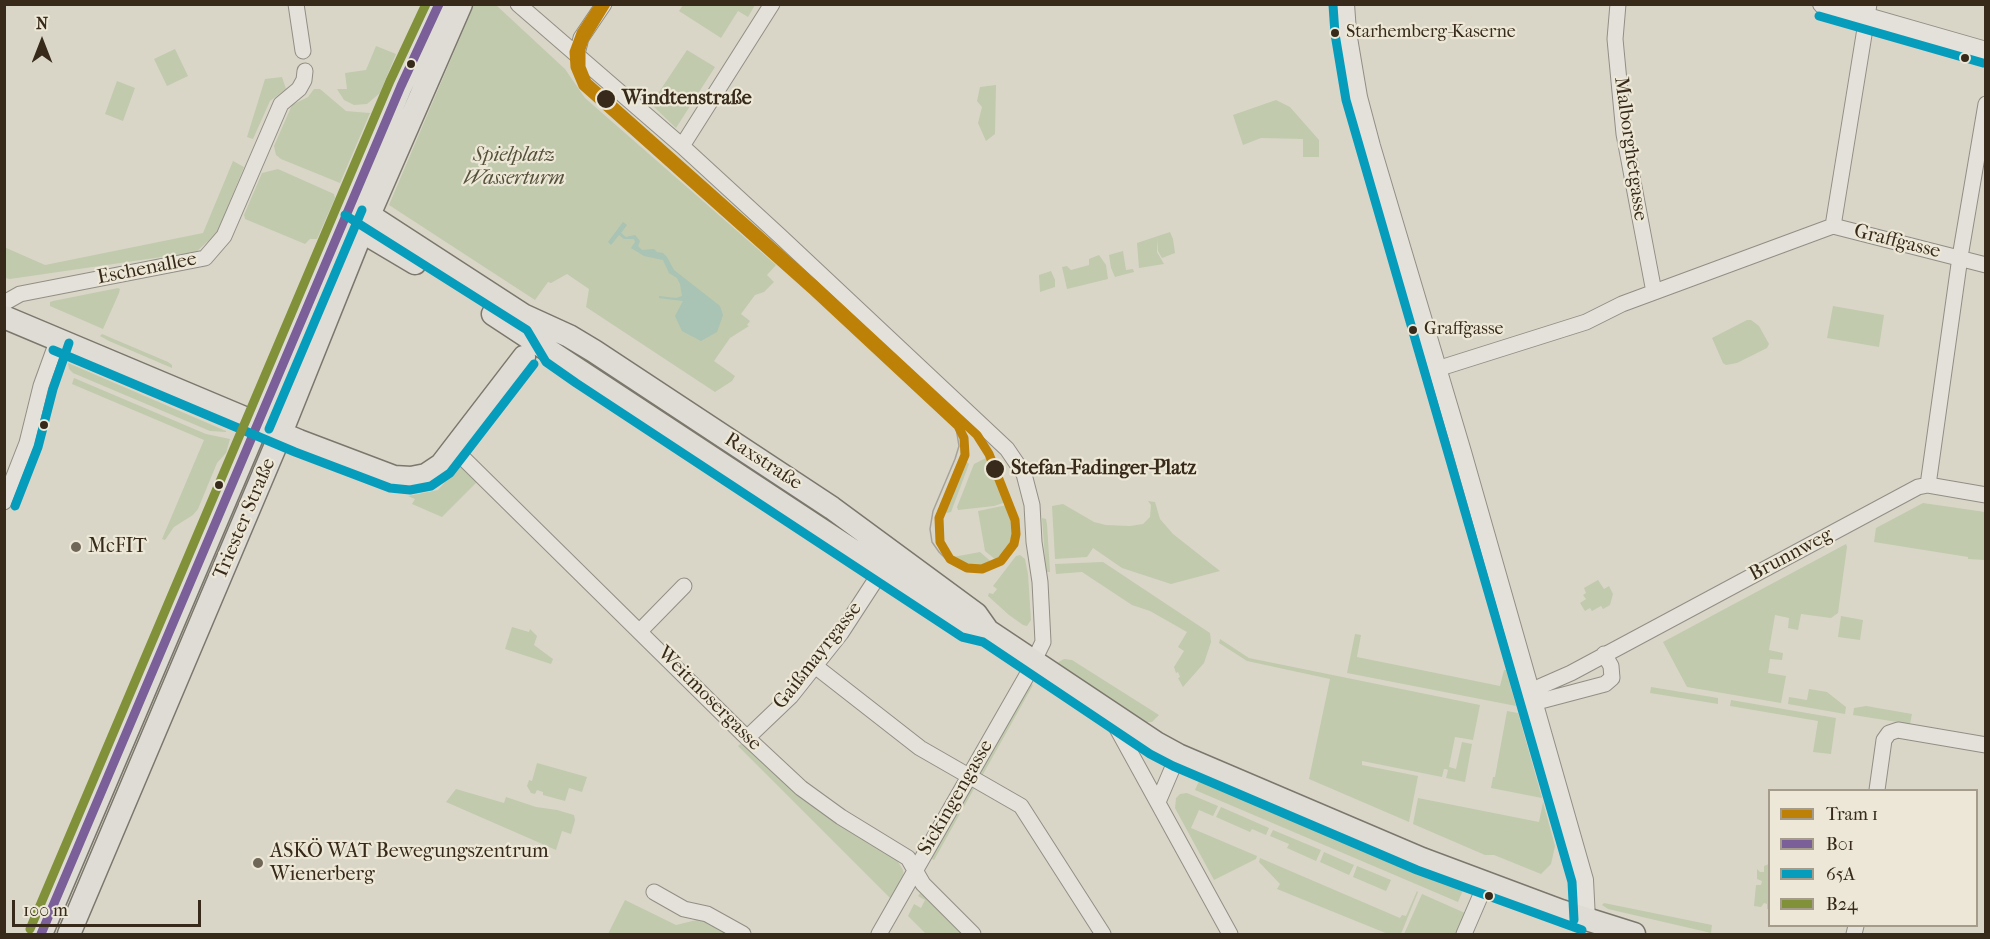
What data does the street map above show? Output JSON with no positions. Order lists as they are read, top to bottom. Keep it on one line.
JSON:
{"streets":{"main road":["Raxstraße","Triester Straße"],"street":["Malborghetgasse","Graffgasse","Eschenallee","Brunnweg","Gaißmayrgasse","Weitmosergasse","Sickingengasse"]},"crossings":[["Malborghetgasse","Graffgasse"],["Raxstraße","Triester Straße"],["Raxstraße","Gaißmayrgasse"],["Raxstraße","Sickingengasse"],["Gaißmayrgasse","Weitmosergasse"],["Weitmosergasse","Sickingengasse"]],"parks":["Spielplatz Wasserturm"],"places":["Starhemberg-Kaserne","Windtenstraße","Graffgasse","Stefan-Fadinger-Platz","McFIT","ASKÖ WAT Bewegungszentrum Wienerberg"],"lines":["tram line 1","transit line B01","transit line B24","transit line 65A"],"legend":["Tram 1","B01","65A","B24"],"scale_bar":"100 m","north":"top"}
